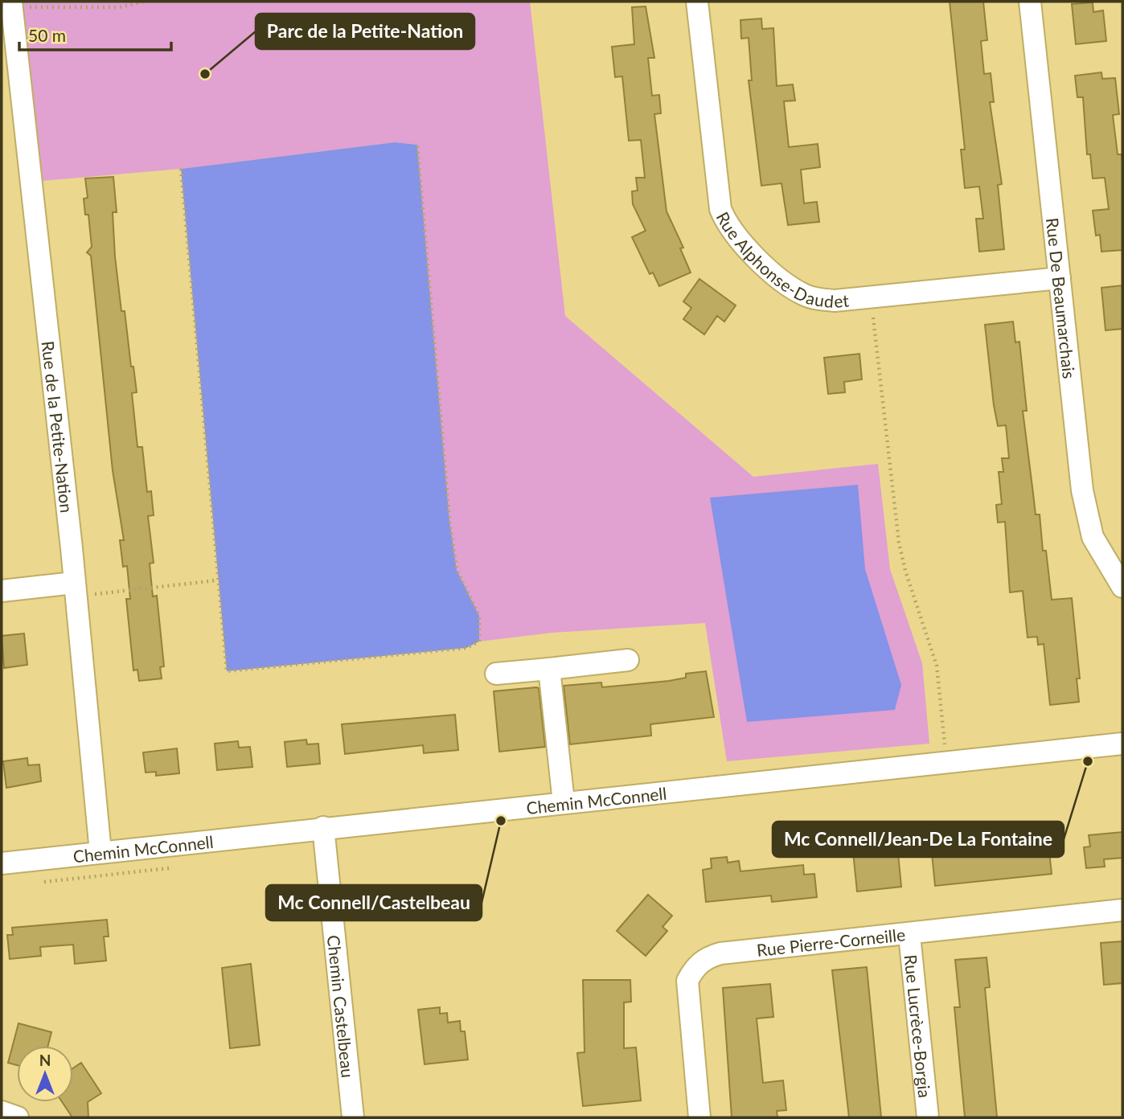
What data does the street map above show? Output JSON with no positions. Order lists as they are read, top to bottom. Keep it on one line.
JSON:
{"streets":{"street":["Rue Alphonse-Daudet","Rue De Beaumarchais","Rue de la Petite-Nation","Chemin McConnell","Rue Pierre-Corneille","Chemin Castelbeau","Rue Lucrèce-Borgia"]},"crossings":[["Rue Alphonse-Daudet","Rue De Beaumarchais"],["Rue de la Petite-Nation","Chemin McConnell"],["Chemin McConnell","Chemin Castelbeau"],["Rue Pierre-Corneille","Rue Lucrèce-Borgia"]],"places":["Parc de la Petite-Nation","Mc Connell/Jean-De La Fontaine","Mc Connell/Castelbeau"],"scale_bar":"50 m","north":"top"}
